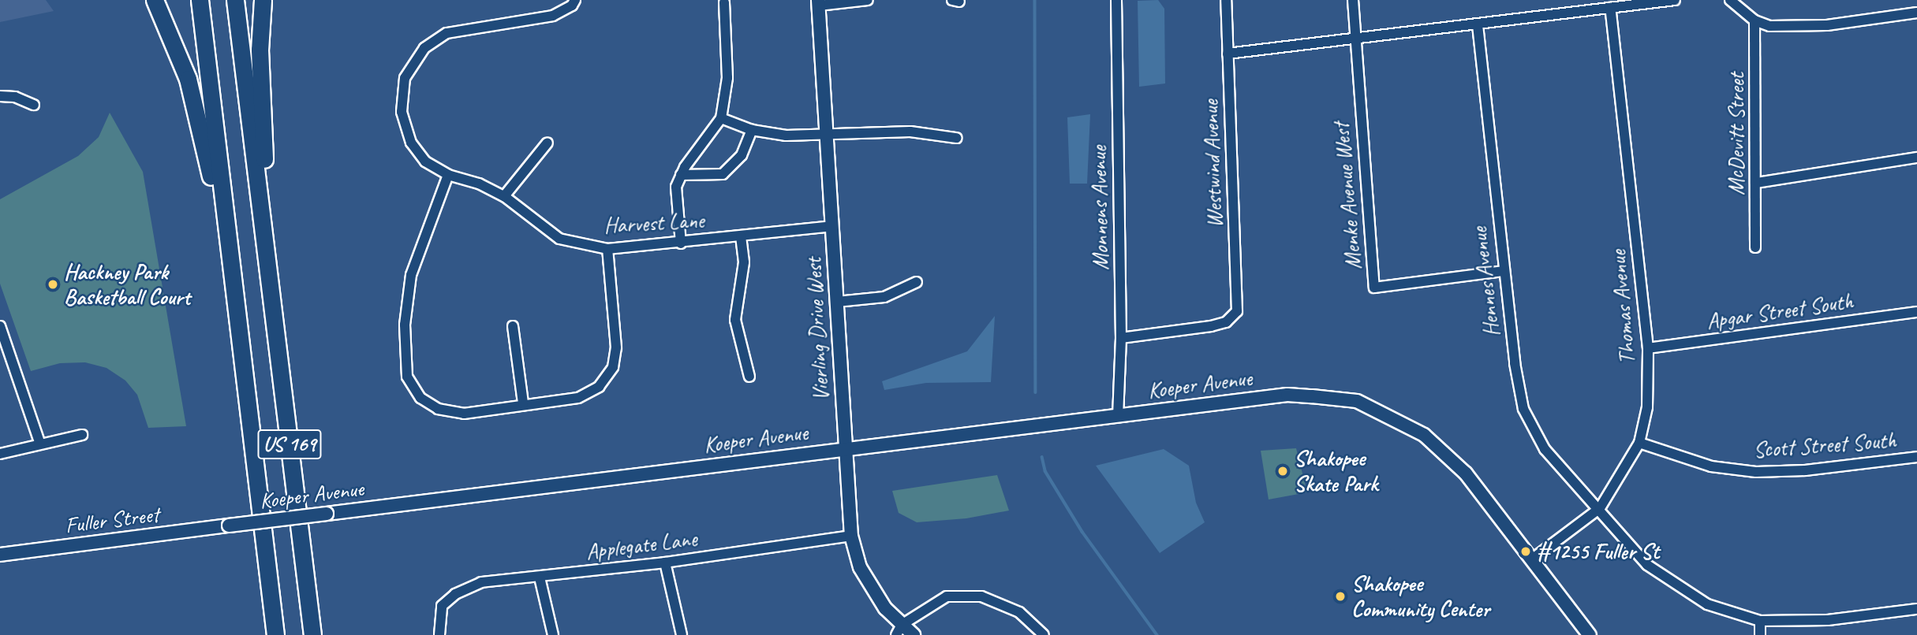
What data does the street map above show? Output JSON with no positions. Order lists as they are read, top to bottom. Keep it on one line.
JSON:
{"streets":{"highway":["US 169"],"street":["McDevitt Street","Westwind Avenue","Menke Avenue West","Monnens Avenue","Harvest Lane","Hennes Avenue","Thomas Avenue","Apgar Street South","Vierling Drive West","Koeper Avenue","Scott Street South","Fuller Street","Applegate Lane"]},"crossings":[["Westwind Avenue","Monnens Avenue"],["Menke Avenue West","Hennes Avenue"],["Monnens Avenue","Koeper Avenue"],["Harvest Lane","Vierling Drive West"],["Hennes Avenue","Thomas Avenue"],["Thomas Avenue","Apgar Street South"],["Thomas Avenue","Koeper Avenue"],["Thomas Avenue","Scott Street South"],["Vierling Drive West","Koeper Avenue"],["Vierling Drive West","Applegate Lane"],["Koeper Avenue","Fuller Street"]],"places":["Hackney Park Basketball Court","Shakopee Skate Park","#1255 Fuller St","Shakopee Community Center"]}
